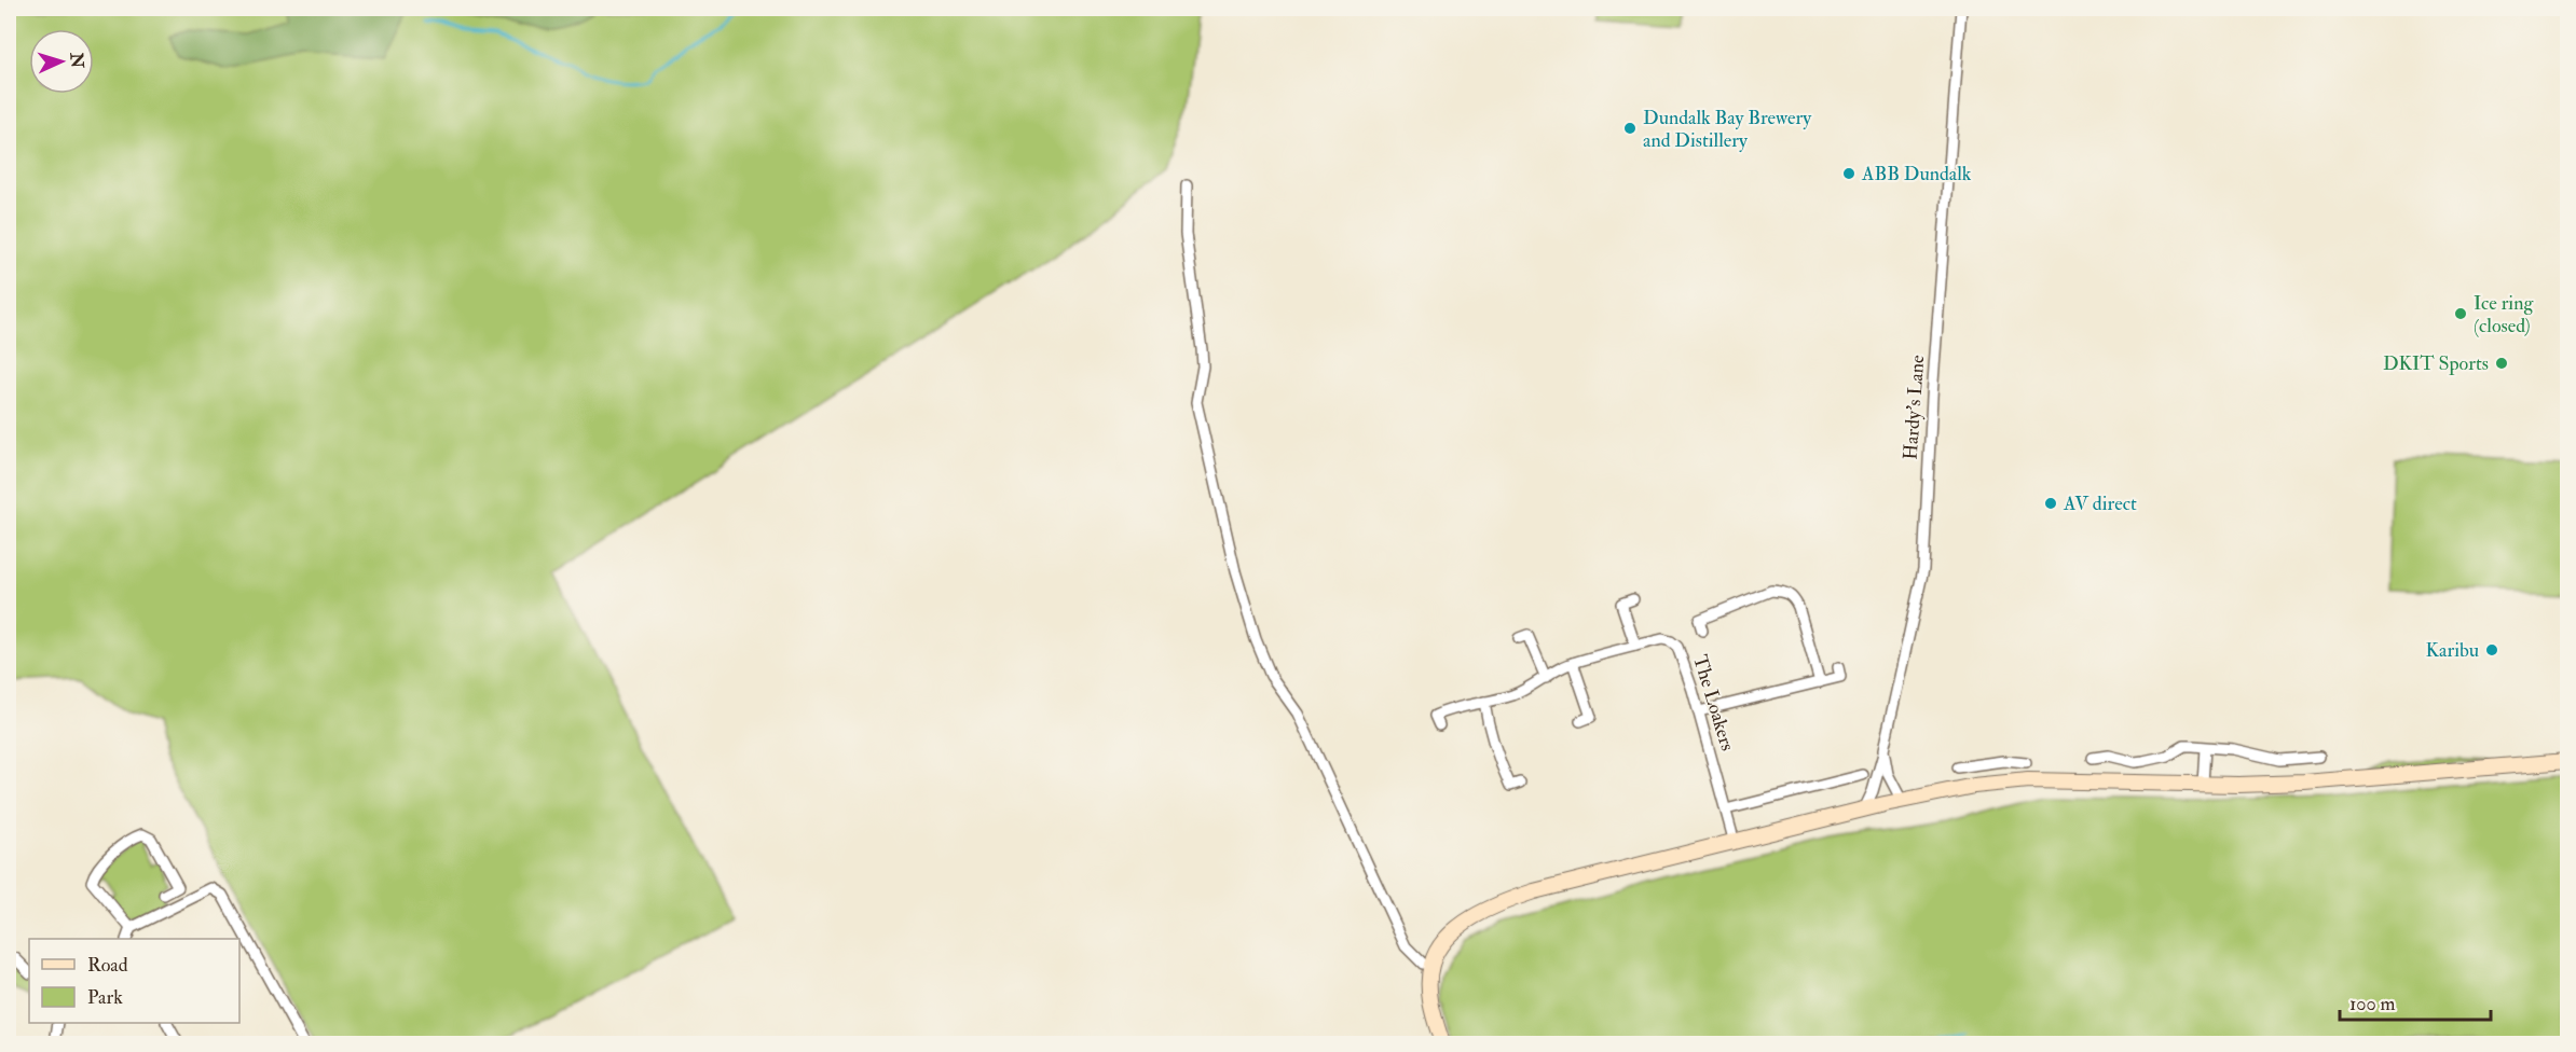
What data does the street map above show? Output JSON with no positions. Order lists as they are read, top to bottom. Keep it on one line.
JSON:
{"streets":{"street":["Hardy's Lane","The Loakers"]},"places":["Dundalk Bay Brewery and Distillery","ABB Dundalk","Ice ring (closed)","DKIT Sports","AV direct","Karibu"],"legend":["Road","Park"],"scale_bar":"100 m","north":"right"}
